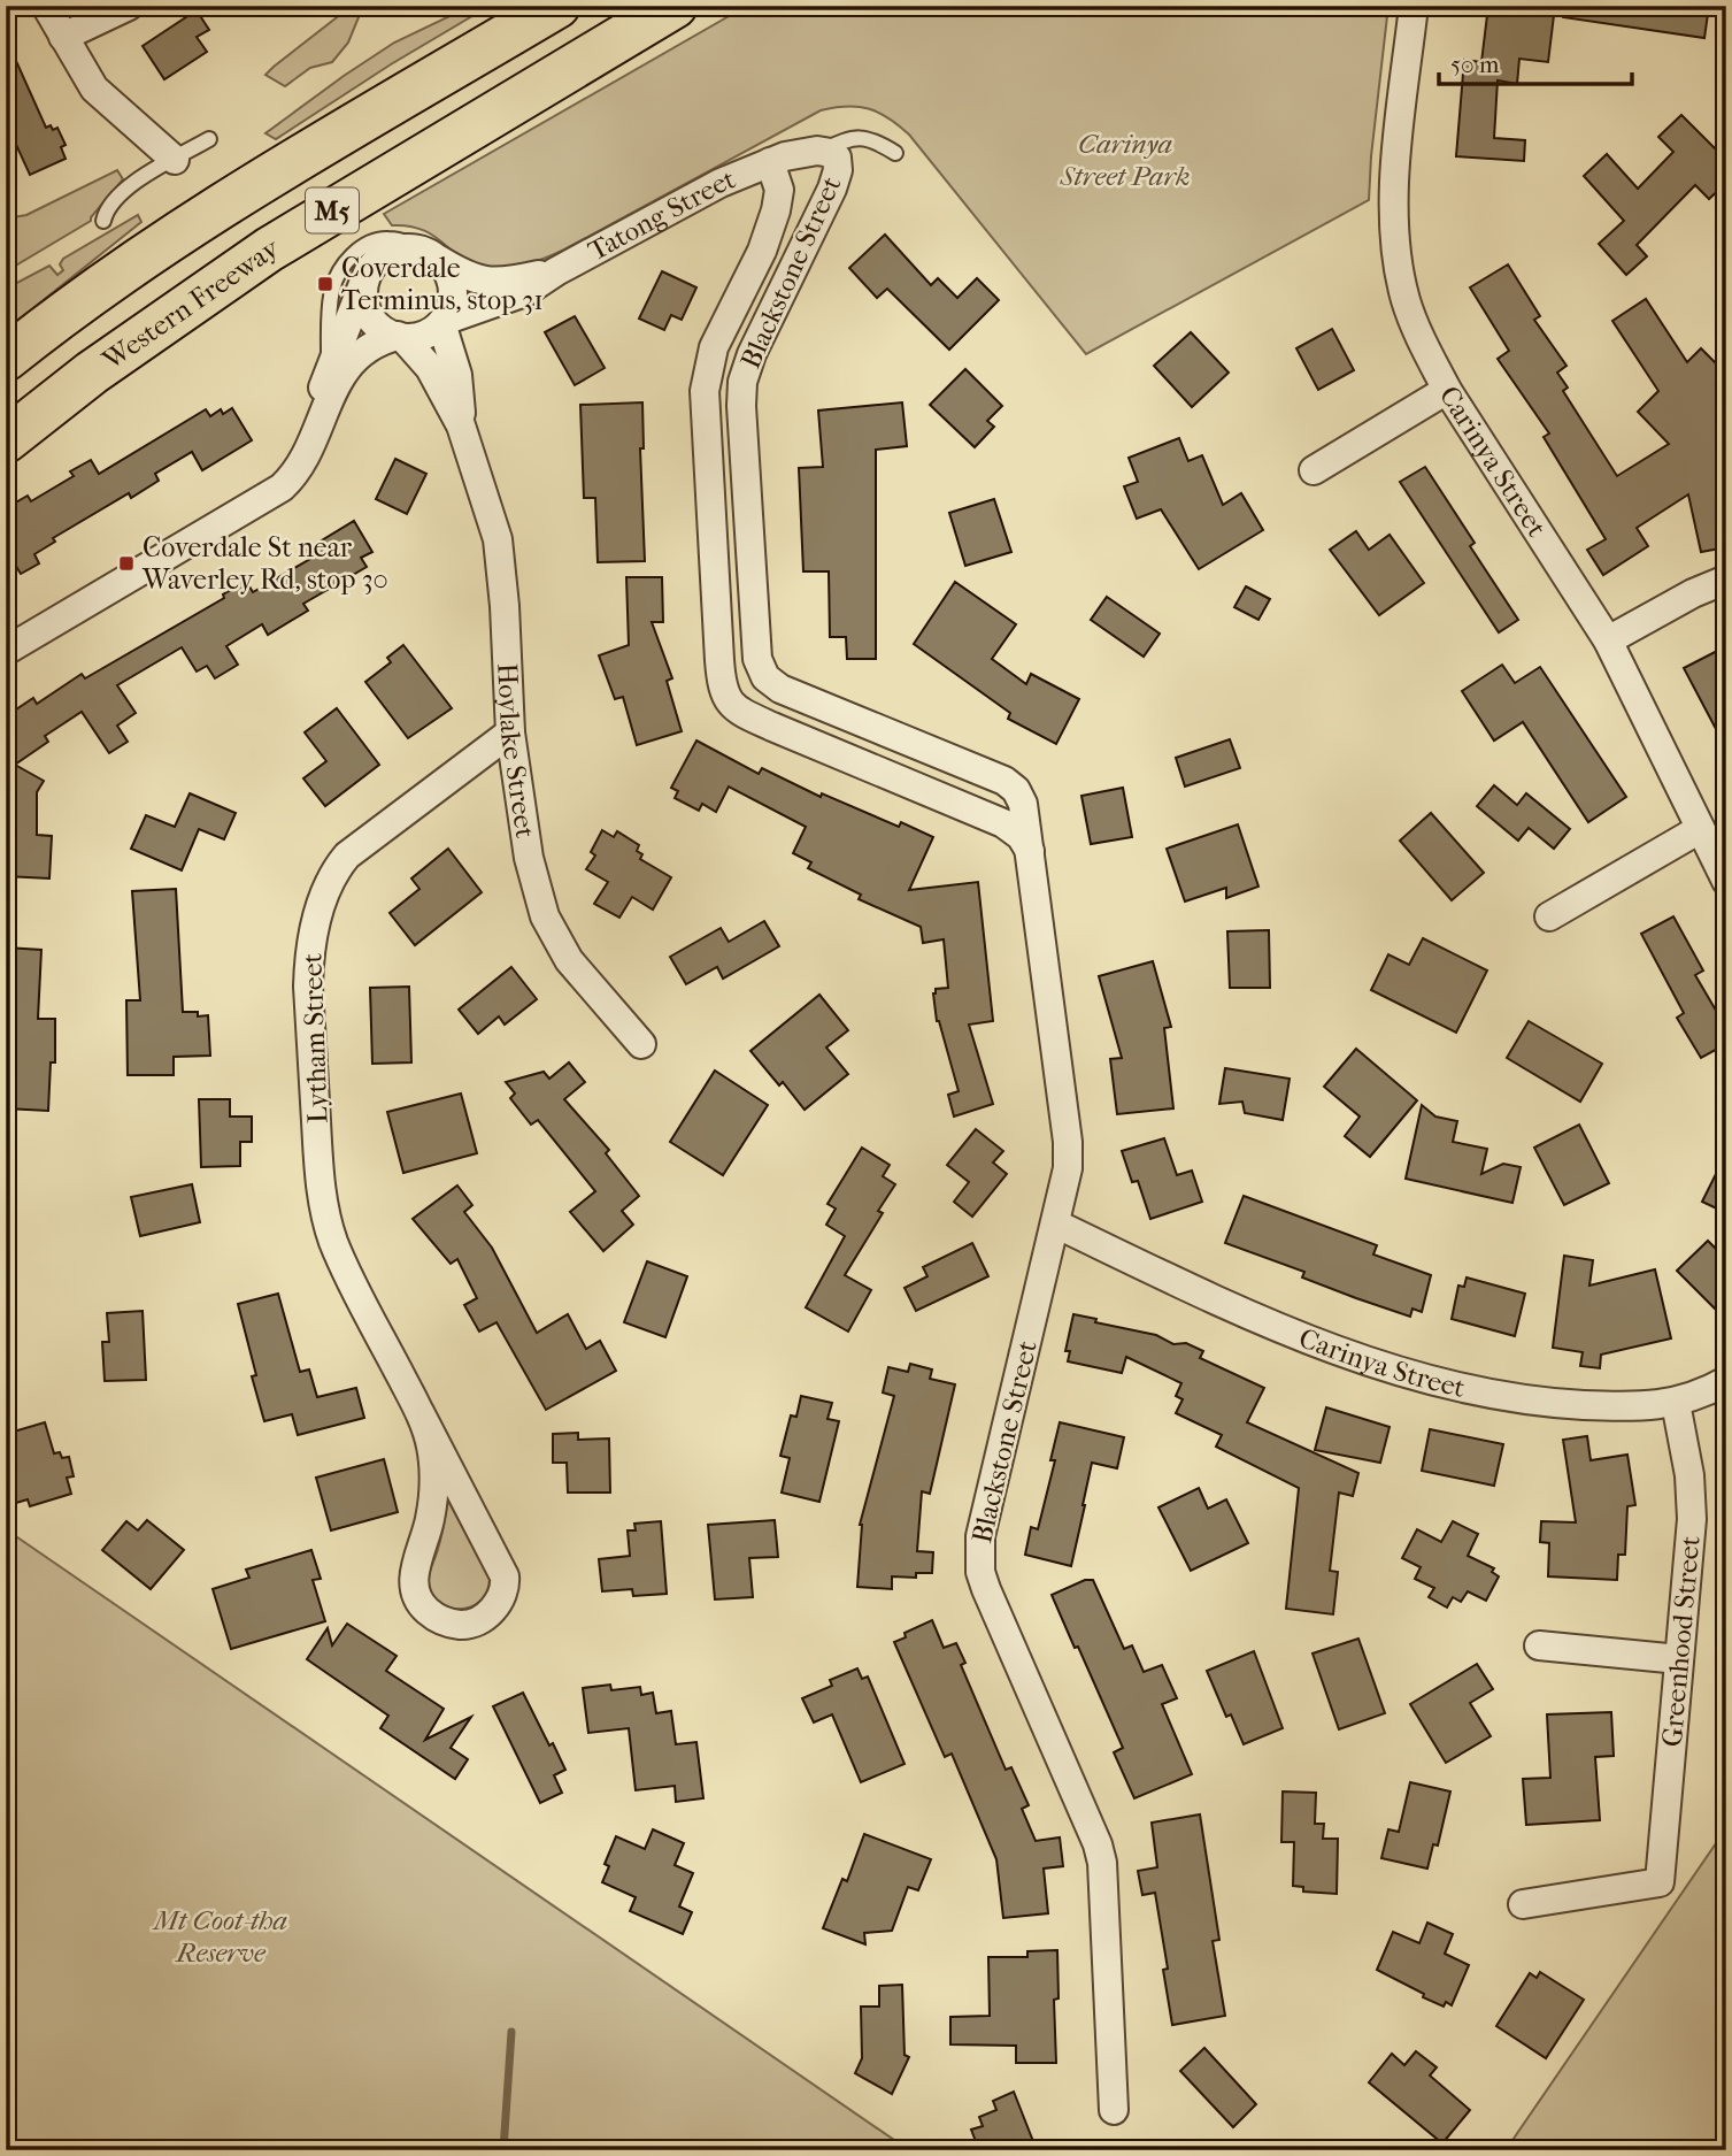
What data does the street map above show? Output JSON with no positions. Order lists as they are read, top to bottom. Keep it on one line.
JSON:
{"streets":{"highway":["M5","Western Freeway"],"street":["Tatong Street","Blackstone Street","Carinya Street","Hoylake Street","Lytham Street","Greenhood Street"]},"crossings":[["Tatong Street","Blackstone Street"],["Tatong Street","Hoylake Street"],["Blackstone Street","Carinya Street"],["Carinya Street","Greenhood Street"],["Hoylake Street","Lytham Street"]],"parks":["Carinya Street Park","Mt Coot-tha Reserve"],"places":{"transit":["Coverdale Terminus, stop 31","Coverdale St near Waverley Rd, stop 30"]},"scale_bar":"50 m"}
